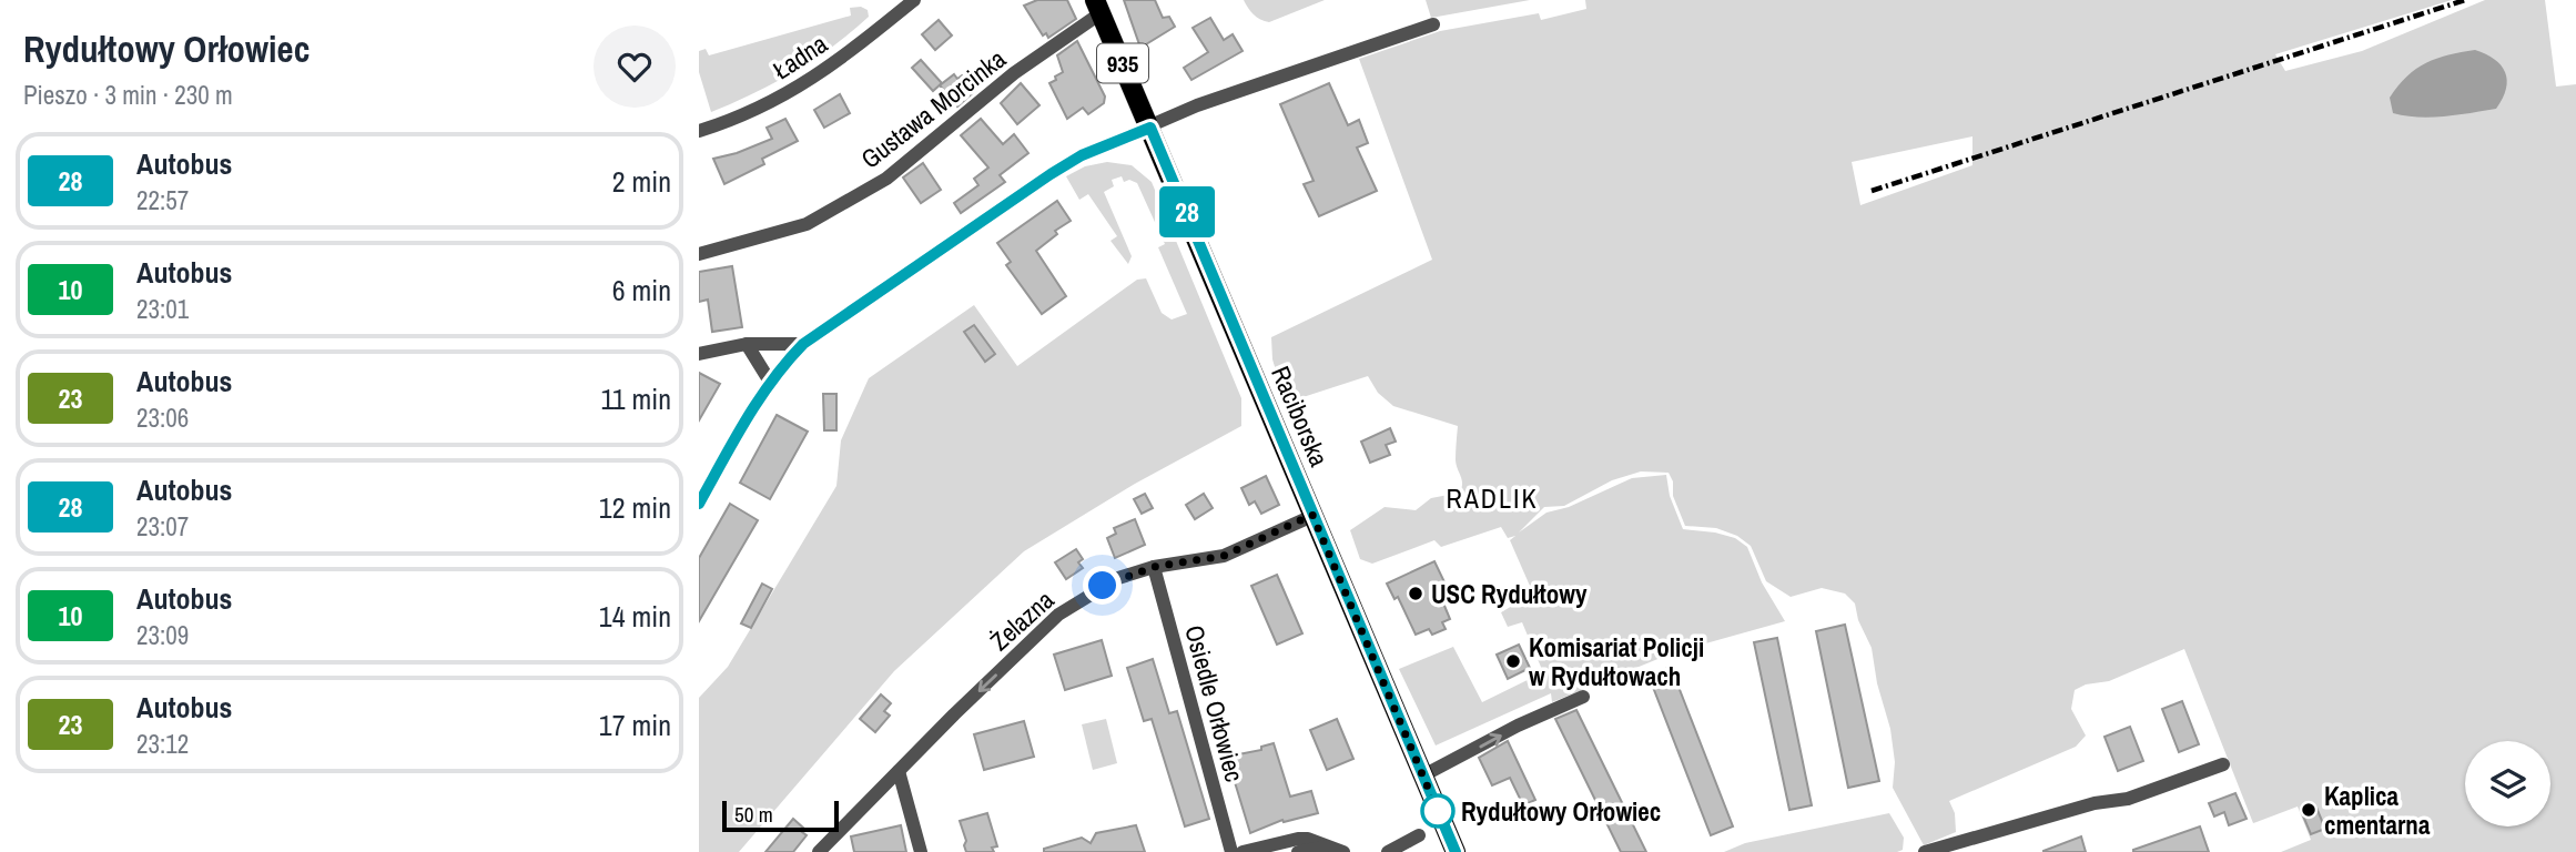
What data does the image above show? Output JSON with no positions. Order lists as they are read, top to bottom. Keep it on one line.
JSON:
{"streets":{"main road":["935","Raciborska"],"street":["Ładna","Gustawa Morcinka","Żelazna","Osiedle Orłowiec"]},"crossings":[["Gustawa Morcinka","Raciborska"],["Raciborska","Żelazna"],["Żelazna","Osiedle Orłowiec"]],"one_way":["Żelazna"],"districts":["RADLIK"],"places":["USC Rydułtowy","Komisariat Policji w Rydułtowach","Kaplica cmentarna","Rydułtowy Orłowiec"],"lines":["bus line 28"],"scale_bar":"50 m","page":{"heading":["Rydułtowy Orłowiec","Pieszo · 3 min · 230 m"],"on_map":"28","list":[{"mark":"28","name":"Autobus","note":"22:57","value":"2 min"},{"mark":"10","name":"Autobus","note":"23:01","value":"6 min"},{"mark":"23","name":"Autobus","note":"23:06","value":"11 min"},{"mark":"28","name":"Autobus","note":"23:07","value":"12 min"},{"mark":"10","name":"Autobus","note":"23:09","value":"14 min"},{"mark":"23","name":"Autobus","note":"23:12","value":"17 min"}],"scale":"50 m"}}
